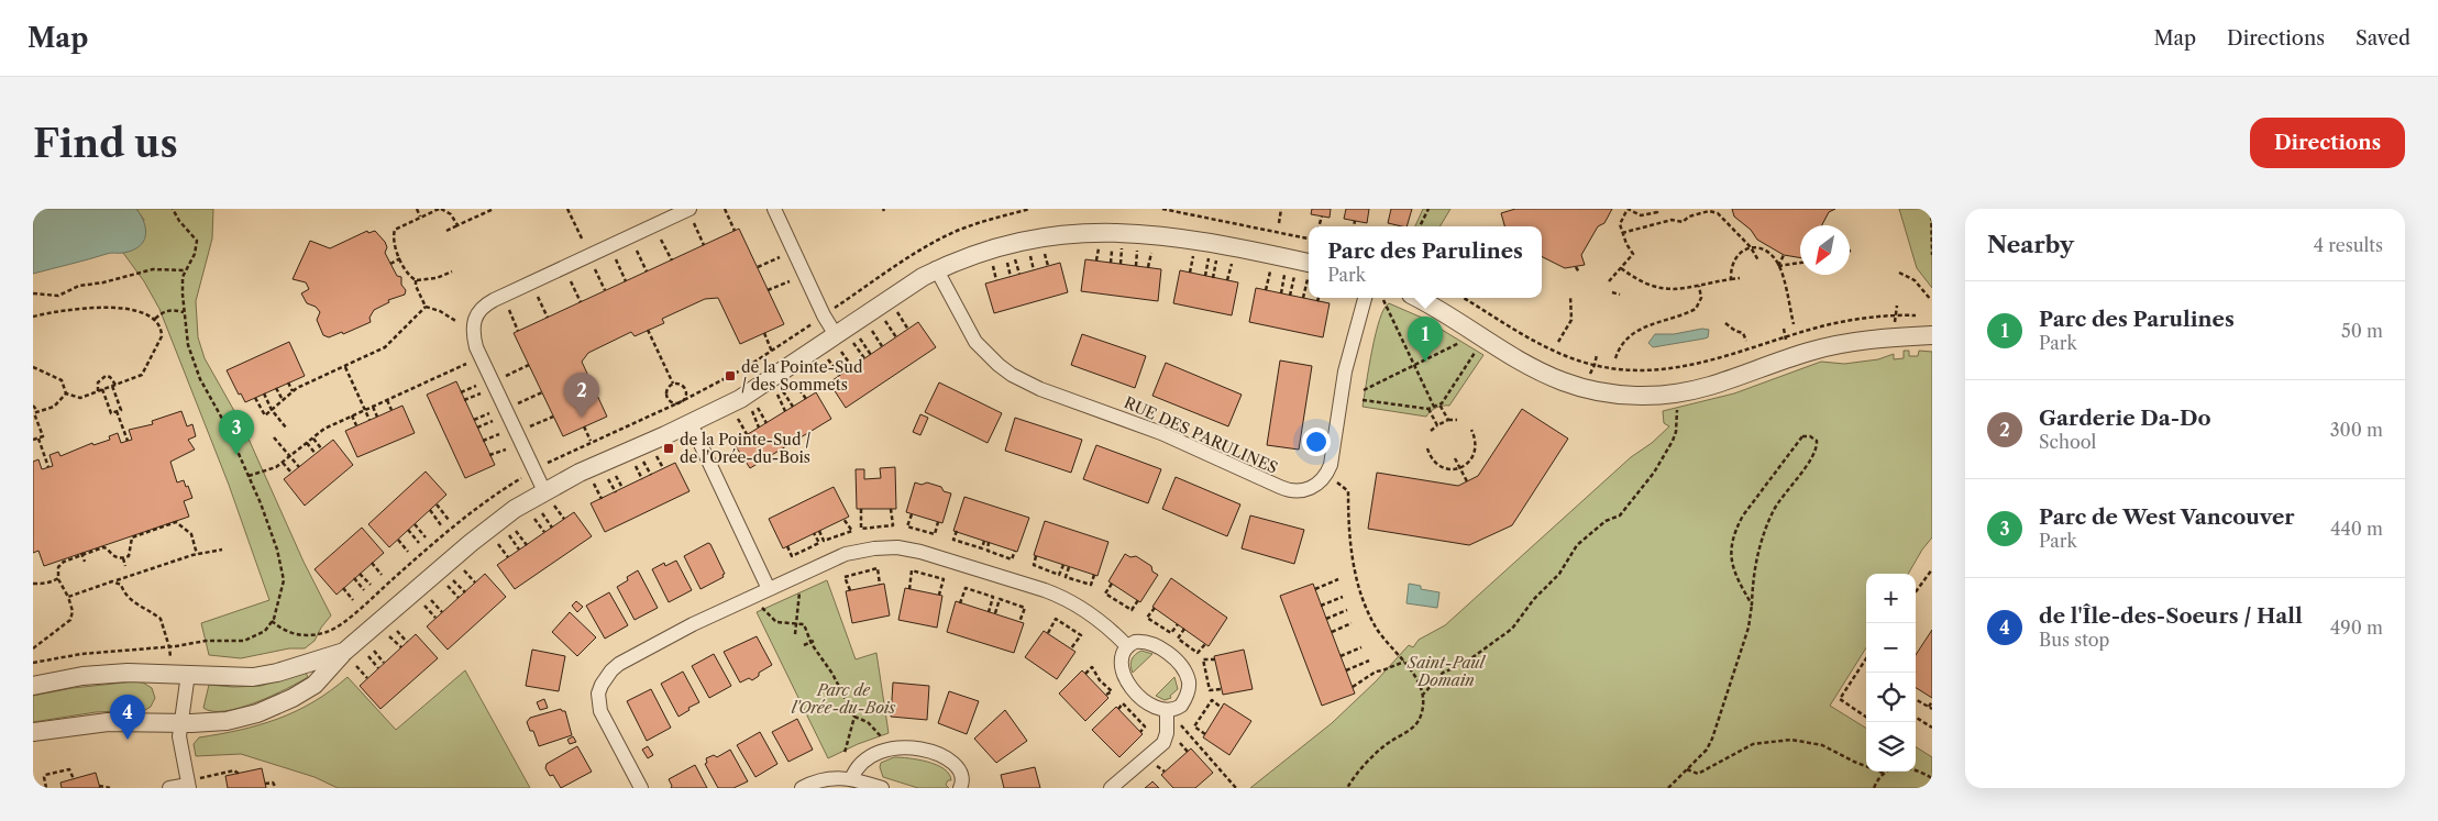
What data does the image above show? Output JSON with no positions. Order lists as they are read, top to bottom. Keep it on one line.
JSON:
{"streets":{"street":["RUE DES PARULINES"]},"parks":["Saint-Paul Domain","Parc de l'Orée-du-Bois"],"places":{"transit":["de la Pointe-Sud / des Sommets","de la Pointe-Sud / de l'Orée-du-Bois"]},"north":"bottom left","page":{"header":"Map","nav":["Map","Directions","Saved"],"buttons":"Directions","title":"Find us","heading":["Nearby","4 results"],"popup":["Parc des Parulines","Park"],"list":[{"mark":"1","name":"Parc des Parulines","note":"Park","value":"50 m"},{"mark":"2","name":"Garderie Da-Do","note":"School","value":"300 m"},{"mark":"3","name":"Parc de West Vancouver","note":"Park","value":"440 m"},{"mark":"4","name":"de l'Île-des-Soeurs / Hall","note":"Bus stop","value":"490 m"}],"pins":["1","2","3","4"],"map_buttons":["+","−"]}}
